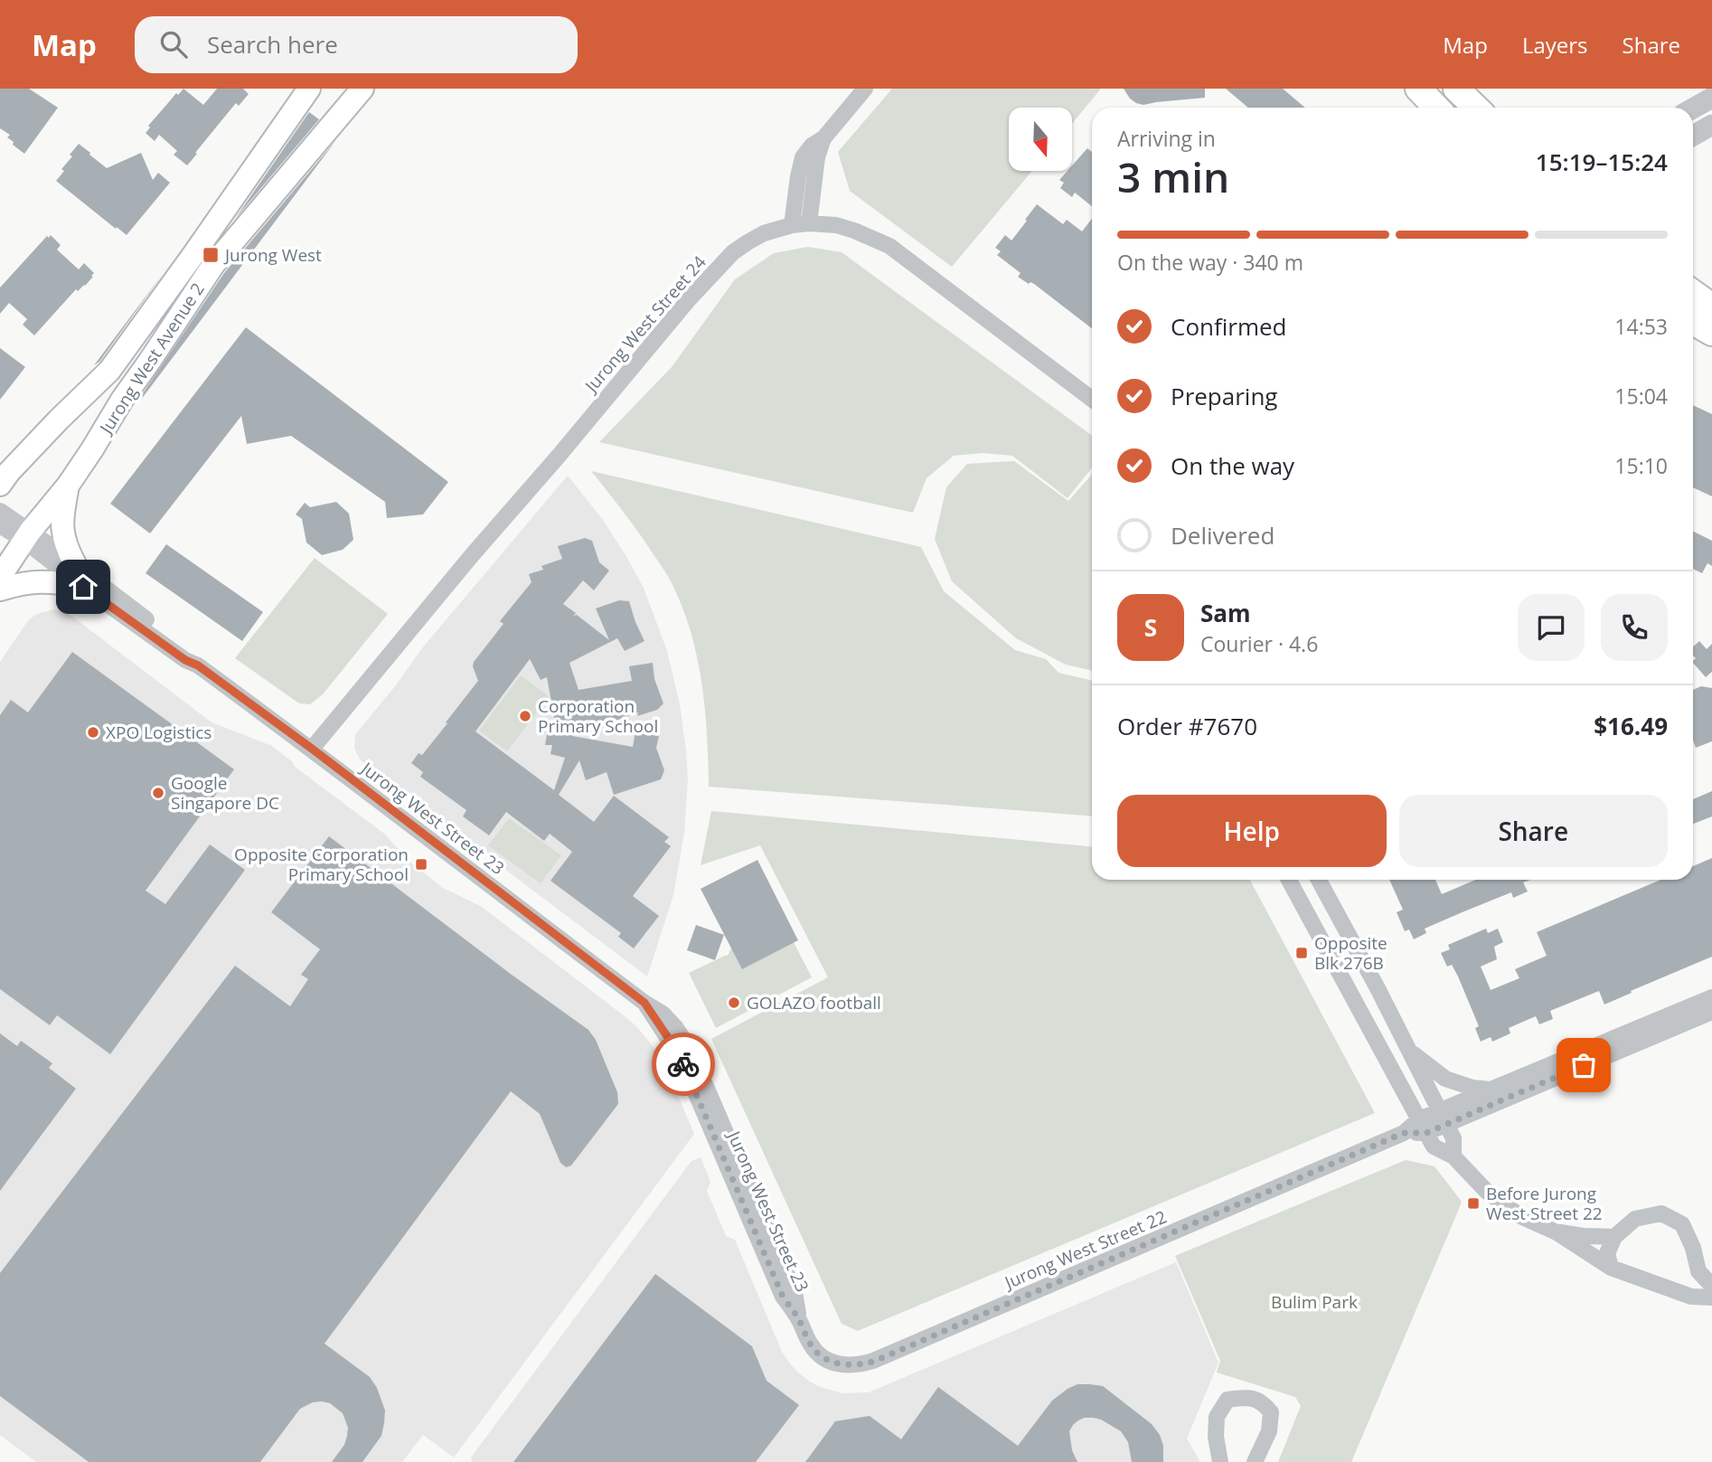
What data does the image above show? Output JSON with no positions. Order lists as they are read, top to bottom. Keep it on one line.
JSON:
{"streets":{"main road":["Jurong West Avenue 2"],"street":["Jurong West Street 24","Jurong West Street 23","Jurong West Street 22"]},"crossings":[["Jurong West Street 24","Jurong West Street 23"],["Jurong West Avenue 2","Jurong West Street 23"],["Jurong West Street 23","Jurong West Street 22"]],"parks":["Bulim Park"],"places":{"transit":["Jurong West","Opposite Corporation Primary School","Opposite Blk 276B","Before Jurong West Street 22"],"other":["Corporation Primary School","XPO Logistics","Google Singapore DC","GOLAZO football"]},"north":"bottom","page":{"header":"Map","search":"Search here","nav":["Map","Layers","Share"],"heading":["3 min","Arriving in","15:19–15:24"],"panel":["Sam","Courier · 4.6","Order #7670","$16.49"],"bar":"On the way · 340 m","list":[["Confirmed","14:53"],["Preparing","15:04"],["On the way","15:10"],"Delivered"],"round":"S","buttons":["Help","Share"]}}
